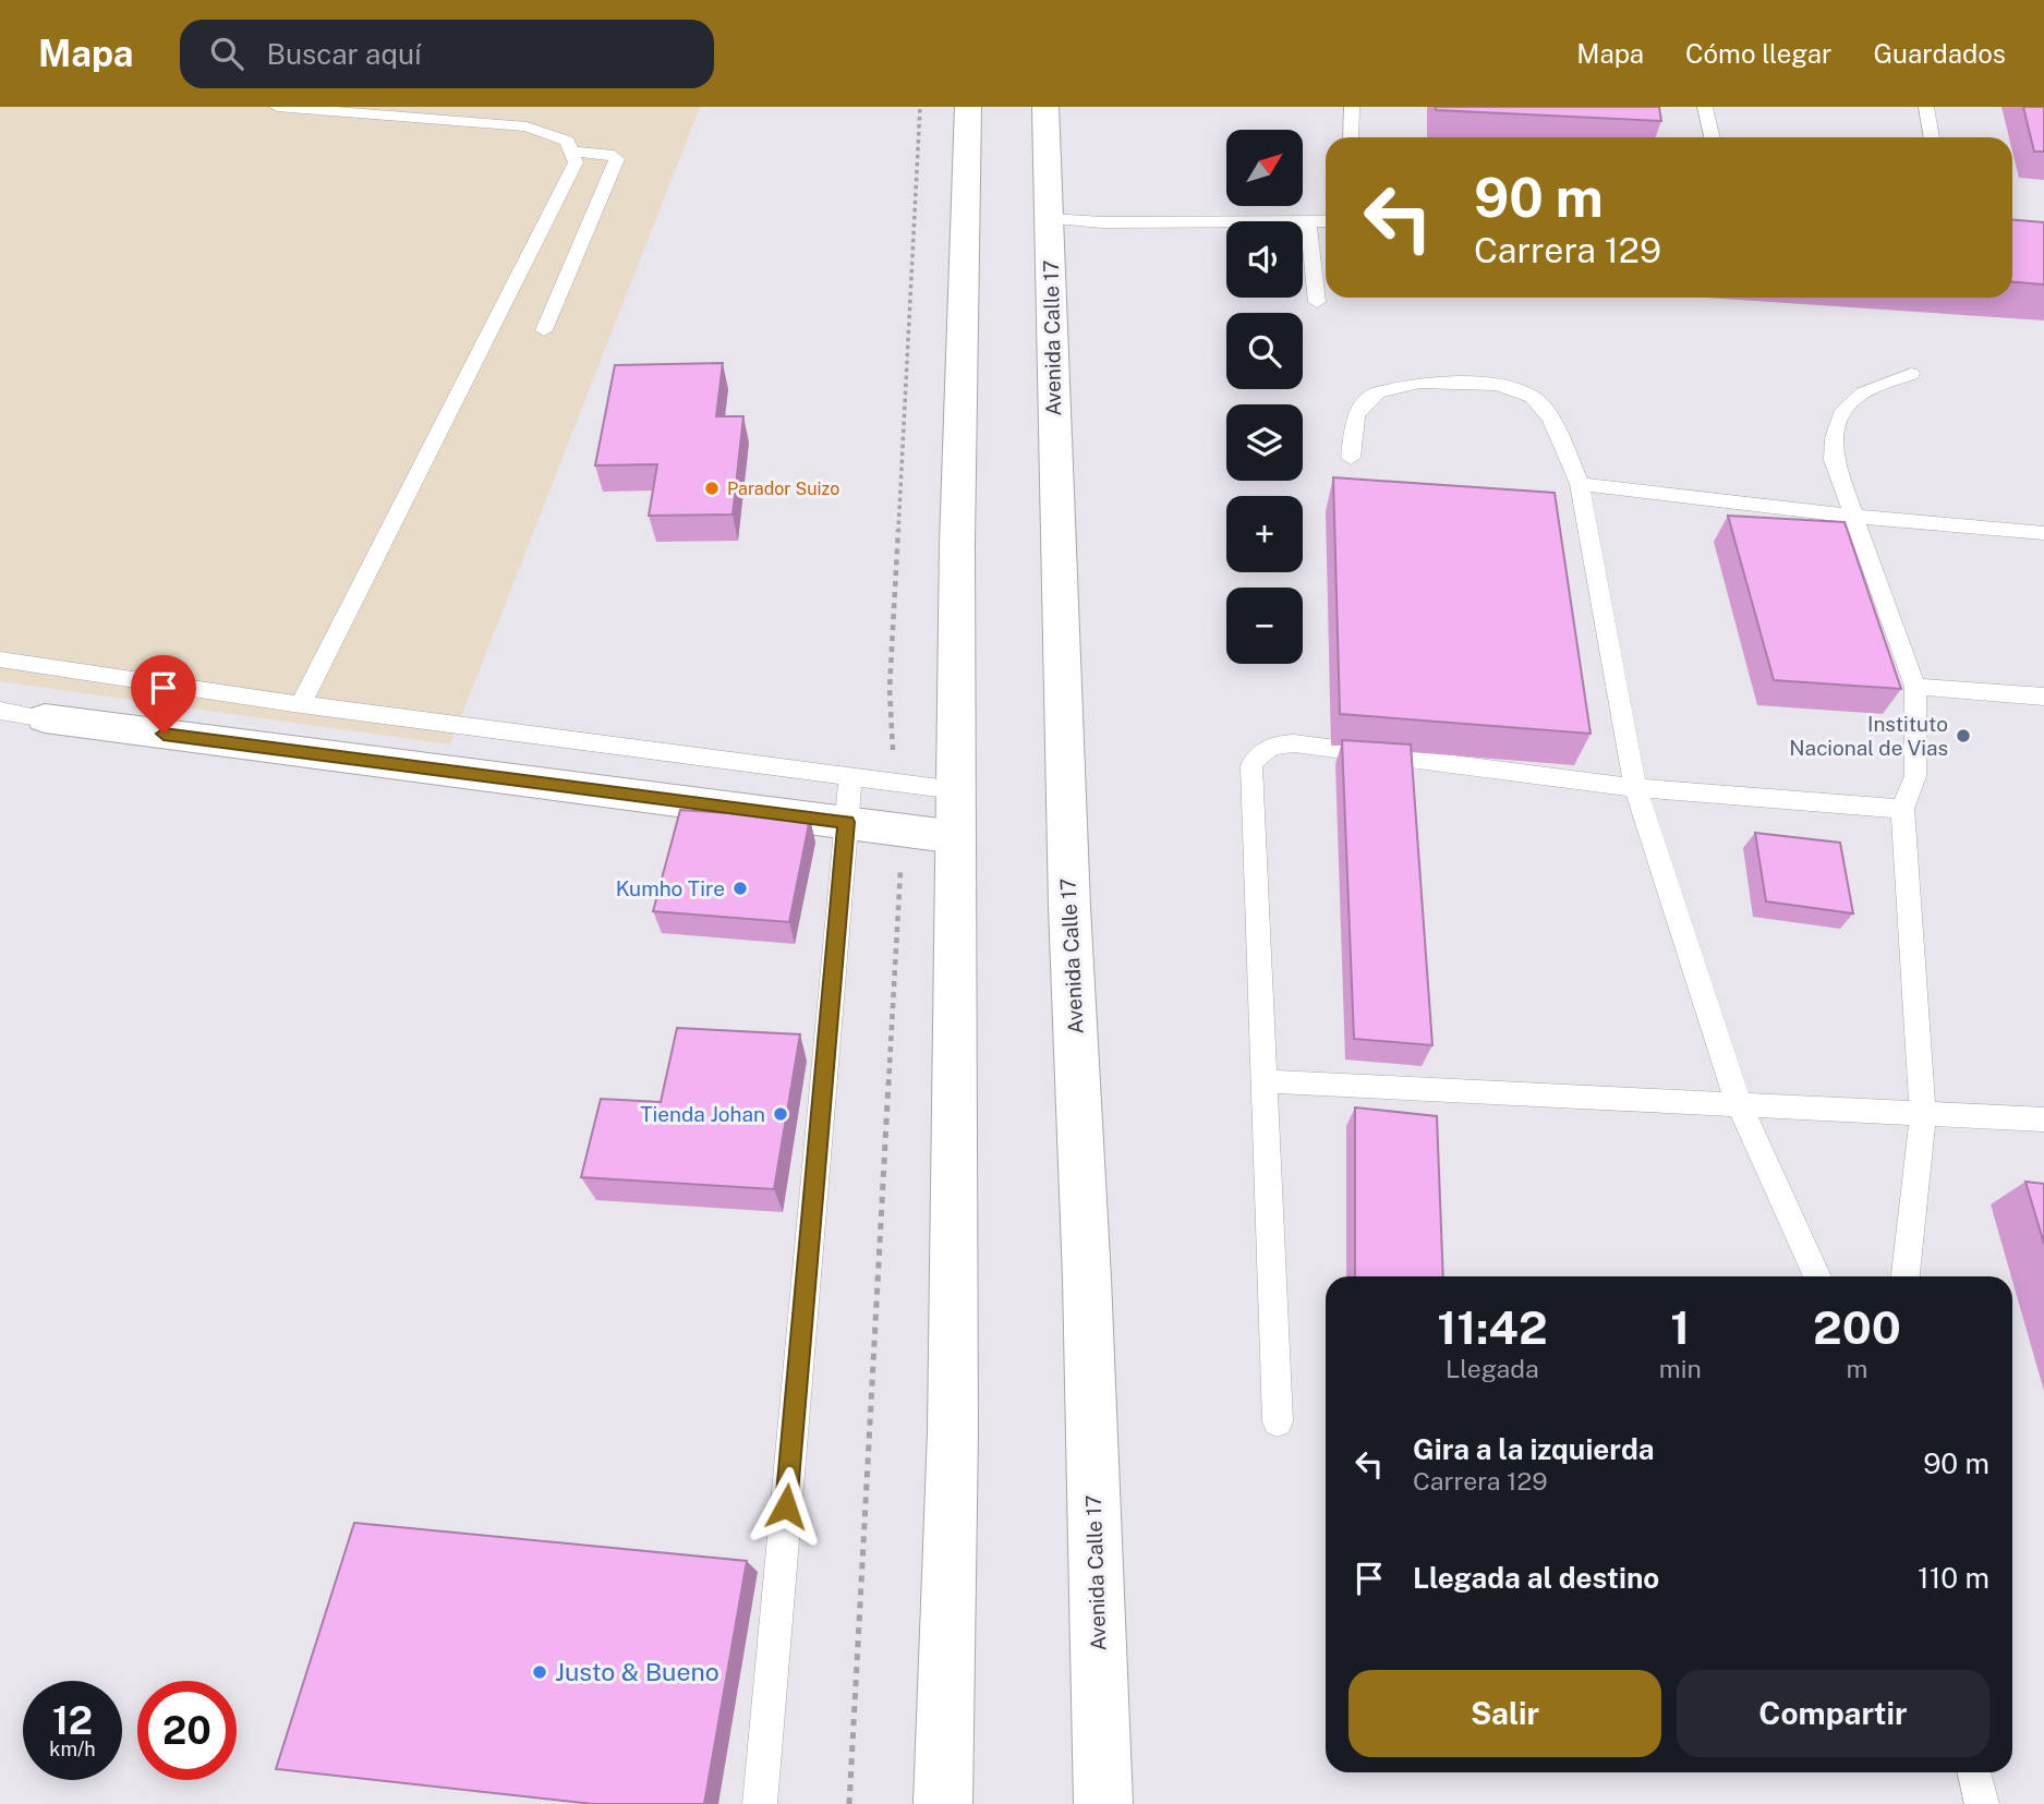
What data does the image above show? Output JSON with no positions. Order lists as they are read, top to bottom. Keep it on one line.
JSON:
{"streets":{"main road":["Avenida Calle 17"]},"places":["Parador Suizo","Instituto Nacional de Vias","Kumho Tire","Tienda Johan","Justo & Bueno"],"north":"top right","page":{"header":"Mapa","search":"Buscar aquí","nav":["Mapa","Cómo llegar","Guardados"],"map_buttons":["+","−"],"turn":["90 m","Carrera 129"],"eta":["11:42","Llegada","1","min","200","m"],"list":[{"name":"Gira a la izquierda","note":"Carrera 129","value":"90 m"},{"name":"Llegada al destino","value":"110 m"}],"buttons":["Salir","Compartir"],"speed":"12 km/h","limit":"20"}}
